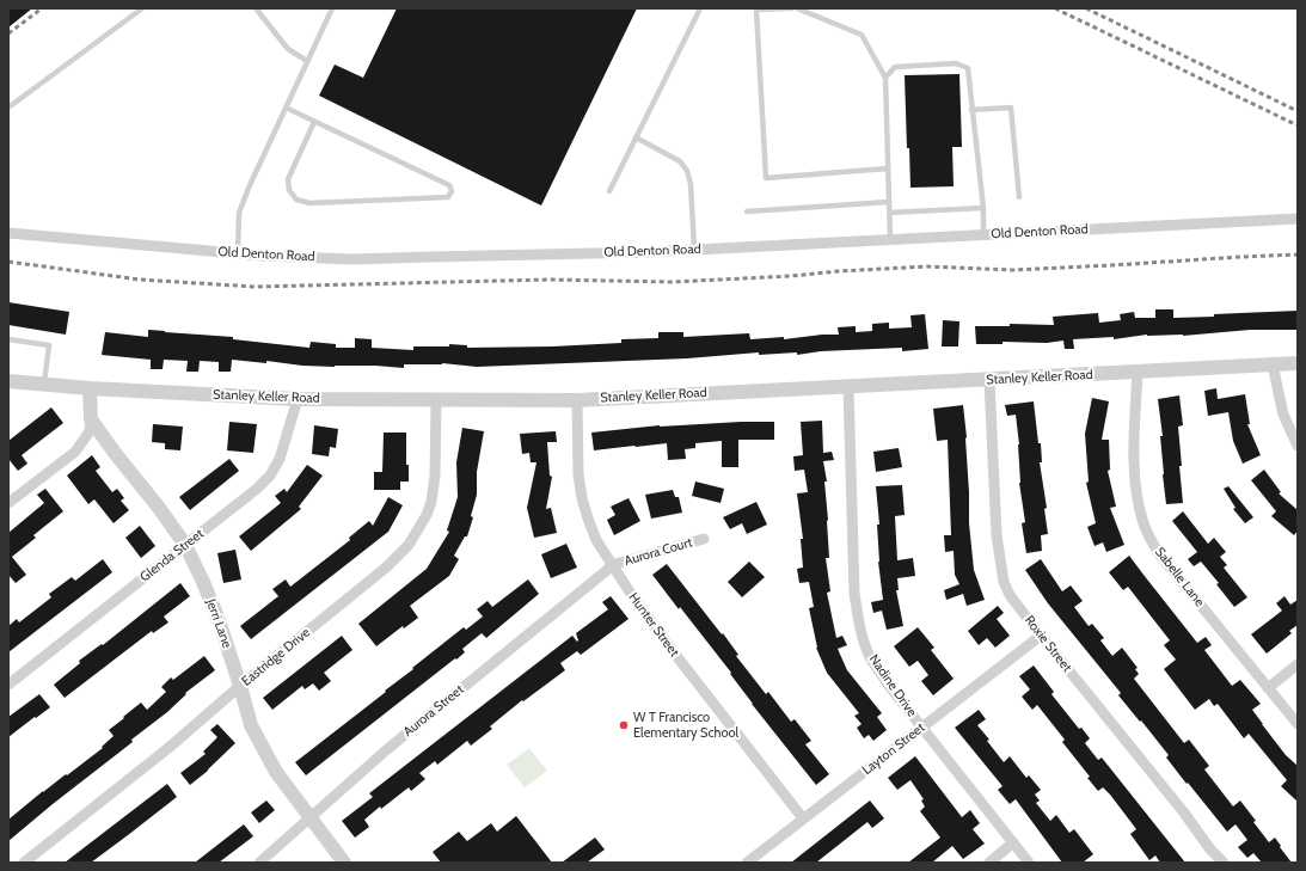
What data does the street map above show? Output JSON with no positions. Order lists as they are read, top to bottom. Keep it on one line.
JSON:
{"streets":{"street":["Old Denton Road","Stanley Keller Road","Aurora Court","Glenda Street","Sabelle Lane","Jerri Lane","Hunter Street","Roxie Street","Eastridge Drive","Nadine Drive","Aurora Street","Layton Street"]},"crossings":[["Stanley Keller Road","Glenda Street"],["Stanley Keller Road","Sabelle Lane"],["Stanley Keller Road","Hunter Street"],["Stanley Keller Road","Roxie Street"],["Stanley Keller Road","Eastridge Drive"],["Stanley Keller Road","Nadine Drive"],["Aurora Court","Hunter Street"],["Aurora Court","Aurora Street"],["Glenda Street","Jerri Lane"],["Jerri Lane","Eastridge Drive"],["Jerri Lane","Aurora Street"],["Hunter Street","Aurora Street"],["Hunter Street","Layton Street"],["Roxie Street","Layton Street"],["Nadine Drive","Layton Street"]],"places":["W T Francisco Elementary School"]}
